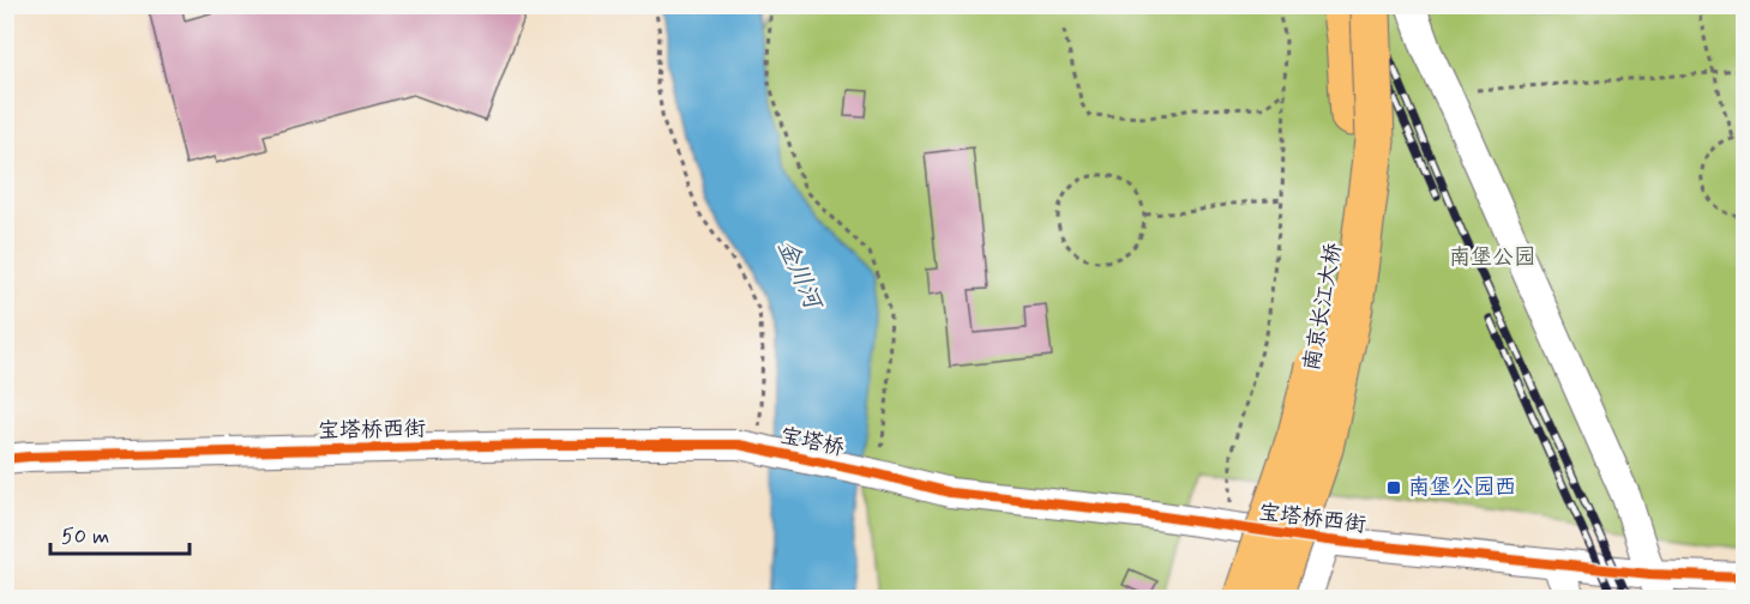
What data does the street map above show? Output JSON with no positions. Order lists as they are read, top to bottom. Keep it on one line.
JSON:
{"streets":{"highway":["南京长江大桥"],"street":["宝塔桥西街","宝塔桥"]},"crossings":[["宝塔桥西街","宝塔桥"]],"water":["金川河"],"parks":["南堡公园"],"places":{"transit":["南堡公园西"]},"scale_bar":"50 m"}
